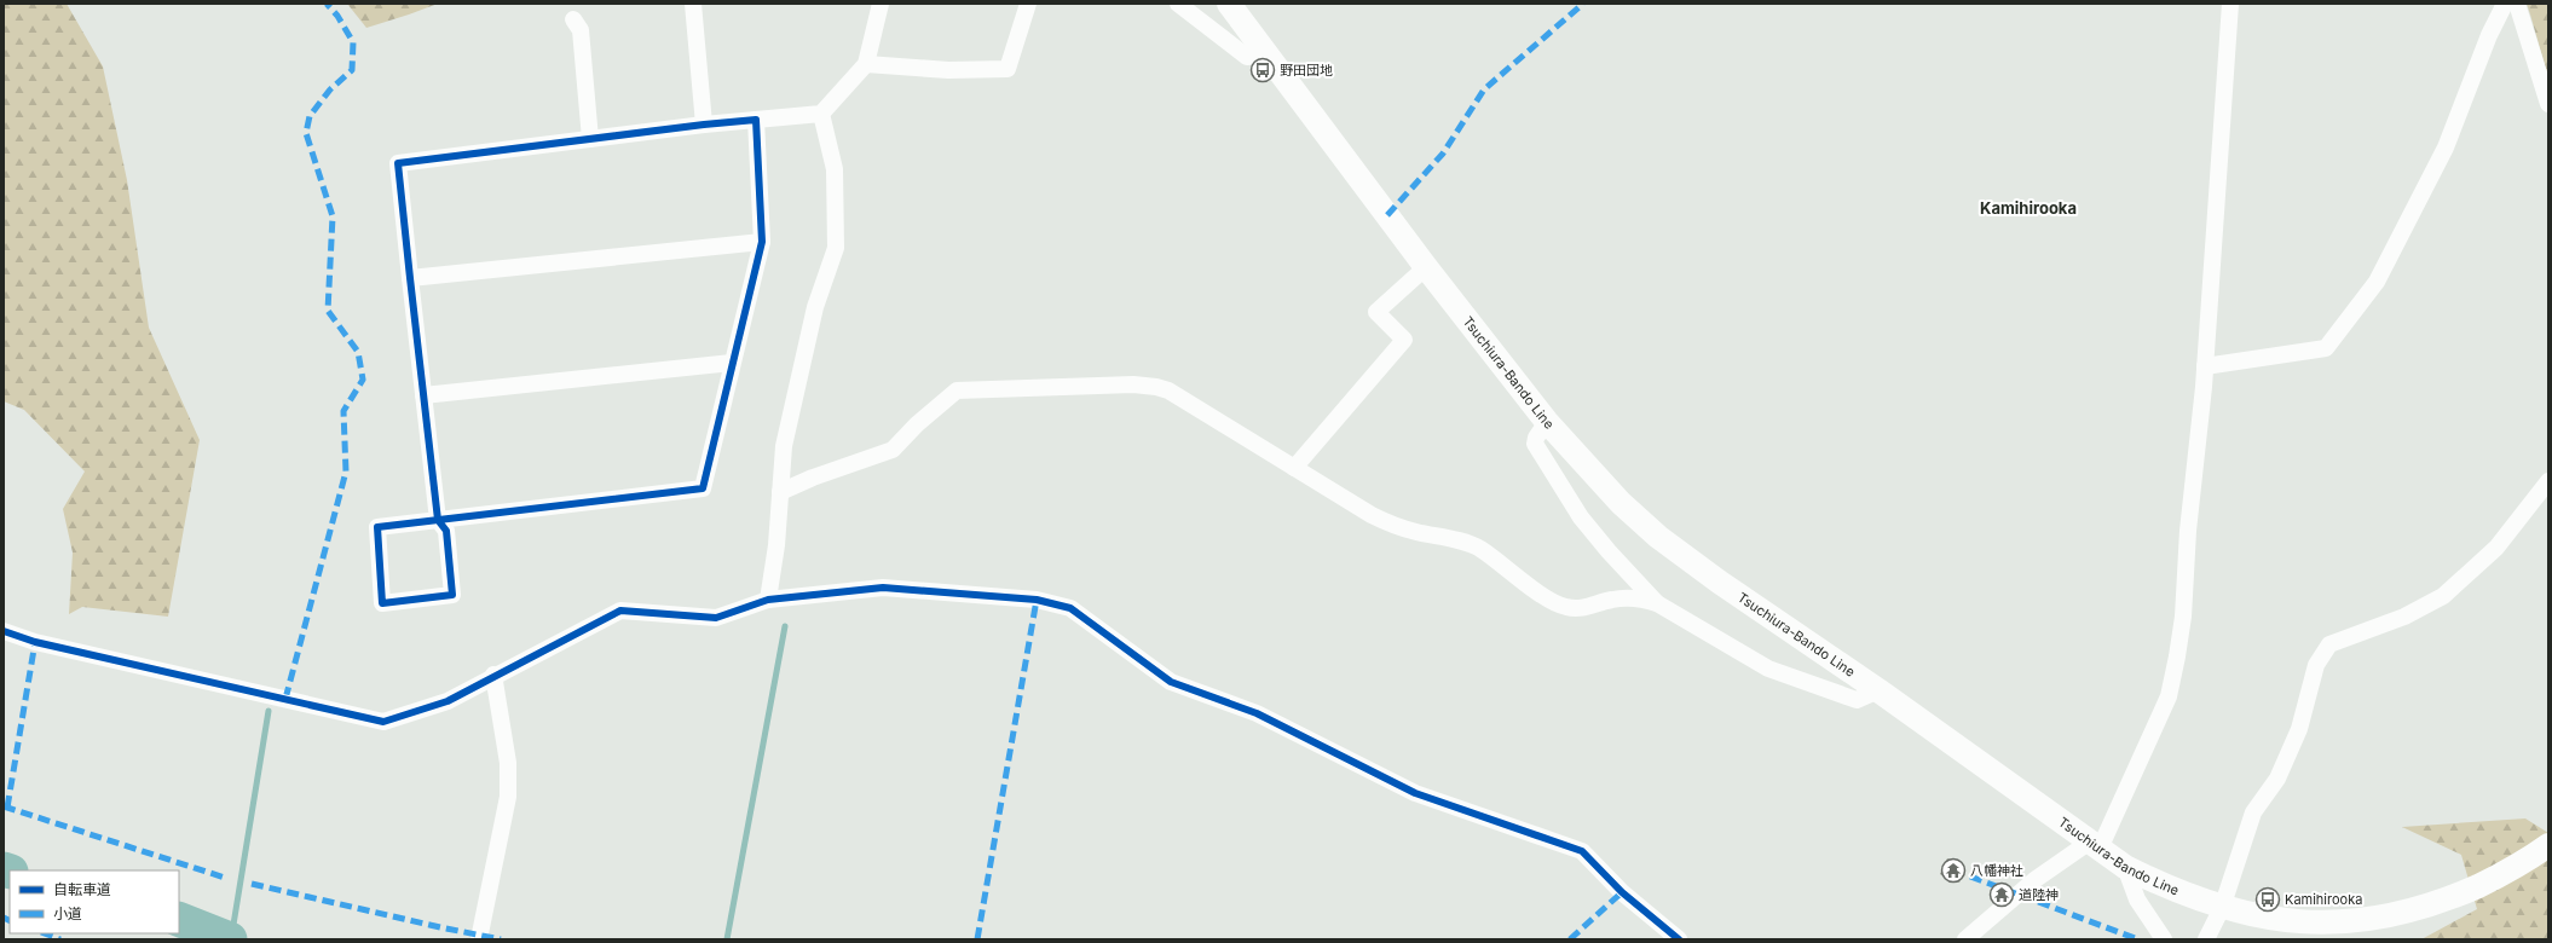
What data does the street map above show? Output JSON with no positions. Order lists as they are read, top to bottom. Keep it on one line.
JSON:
{"streets":{"main road":["Tsuchiura-Bando Line"]},"districts":["Kamihirooka"],"places":{"bus stop":["野田団地","Kamihirooka"],"temple":["八幡神社","道陸神"]},"legend":["自転車道","小道"]}
